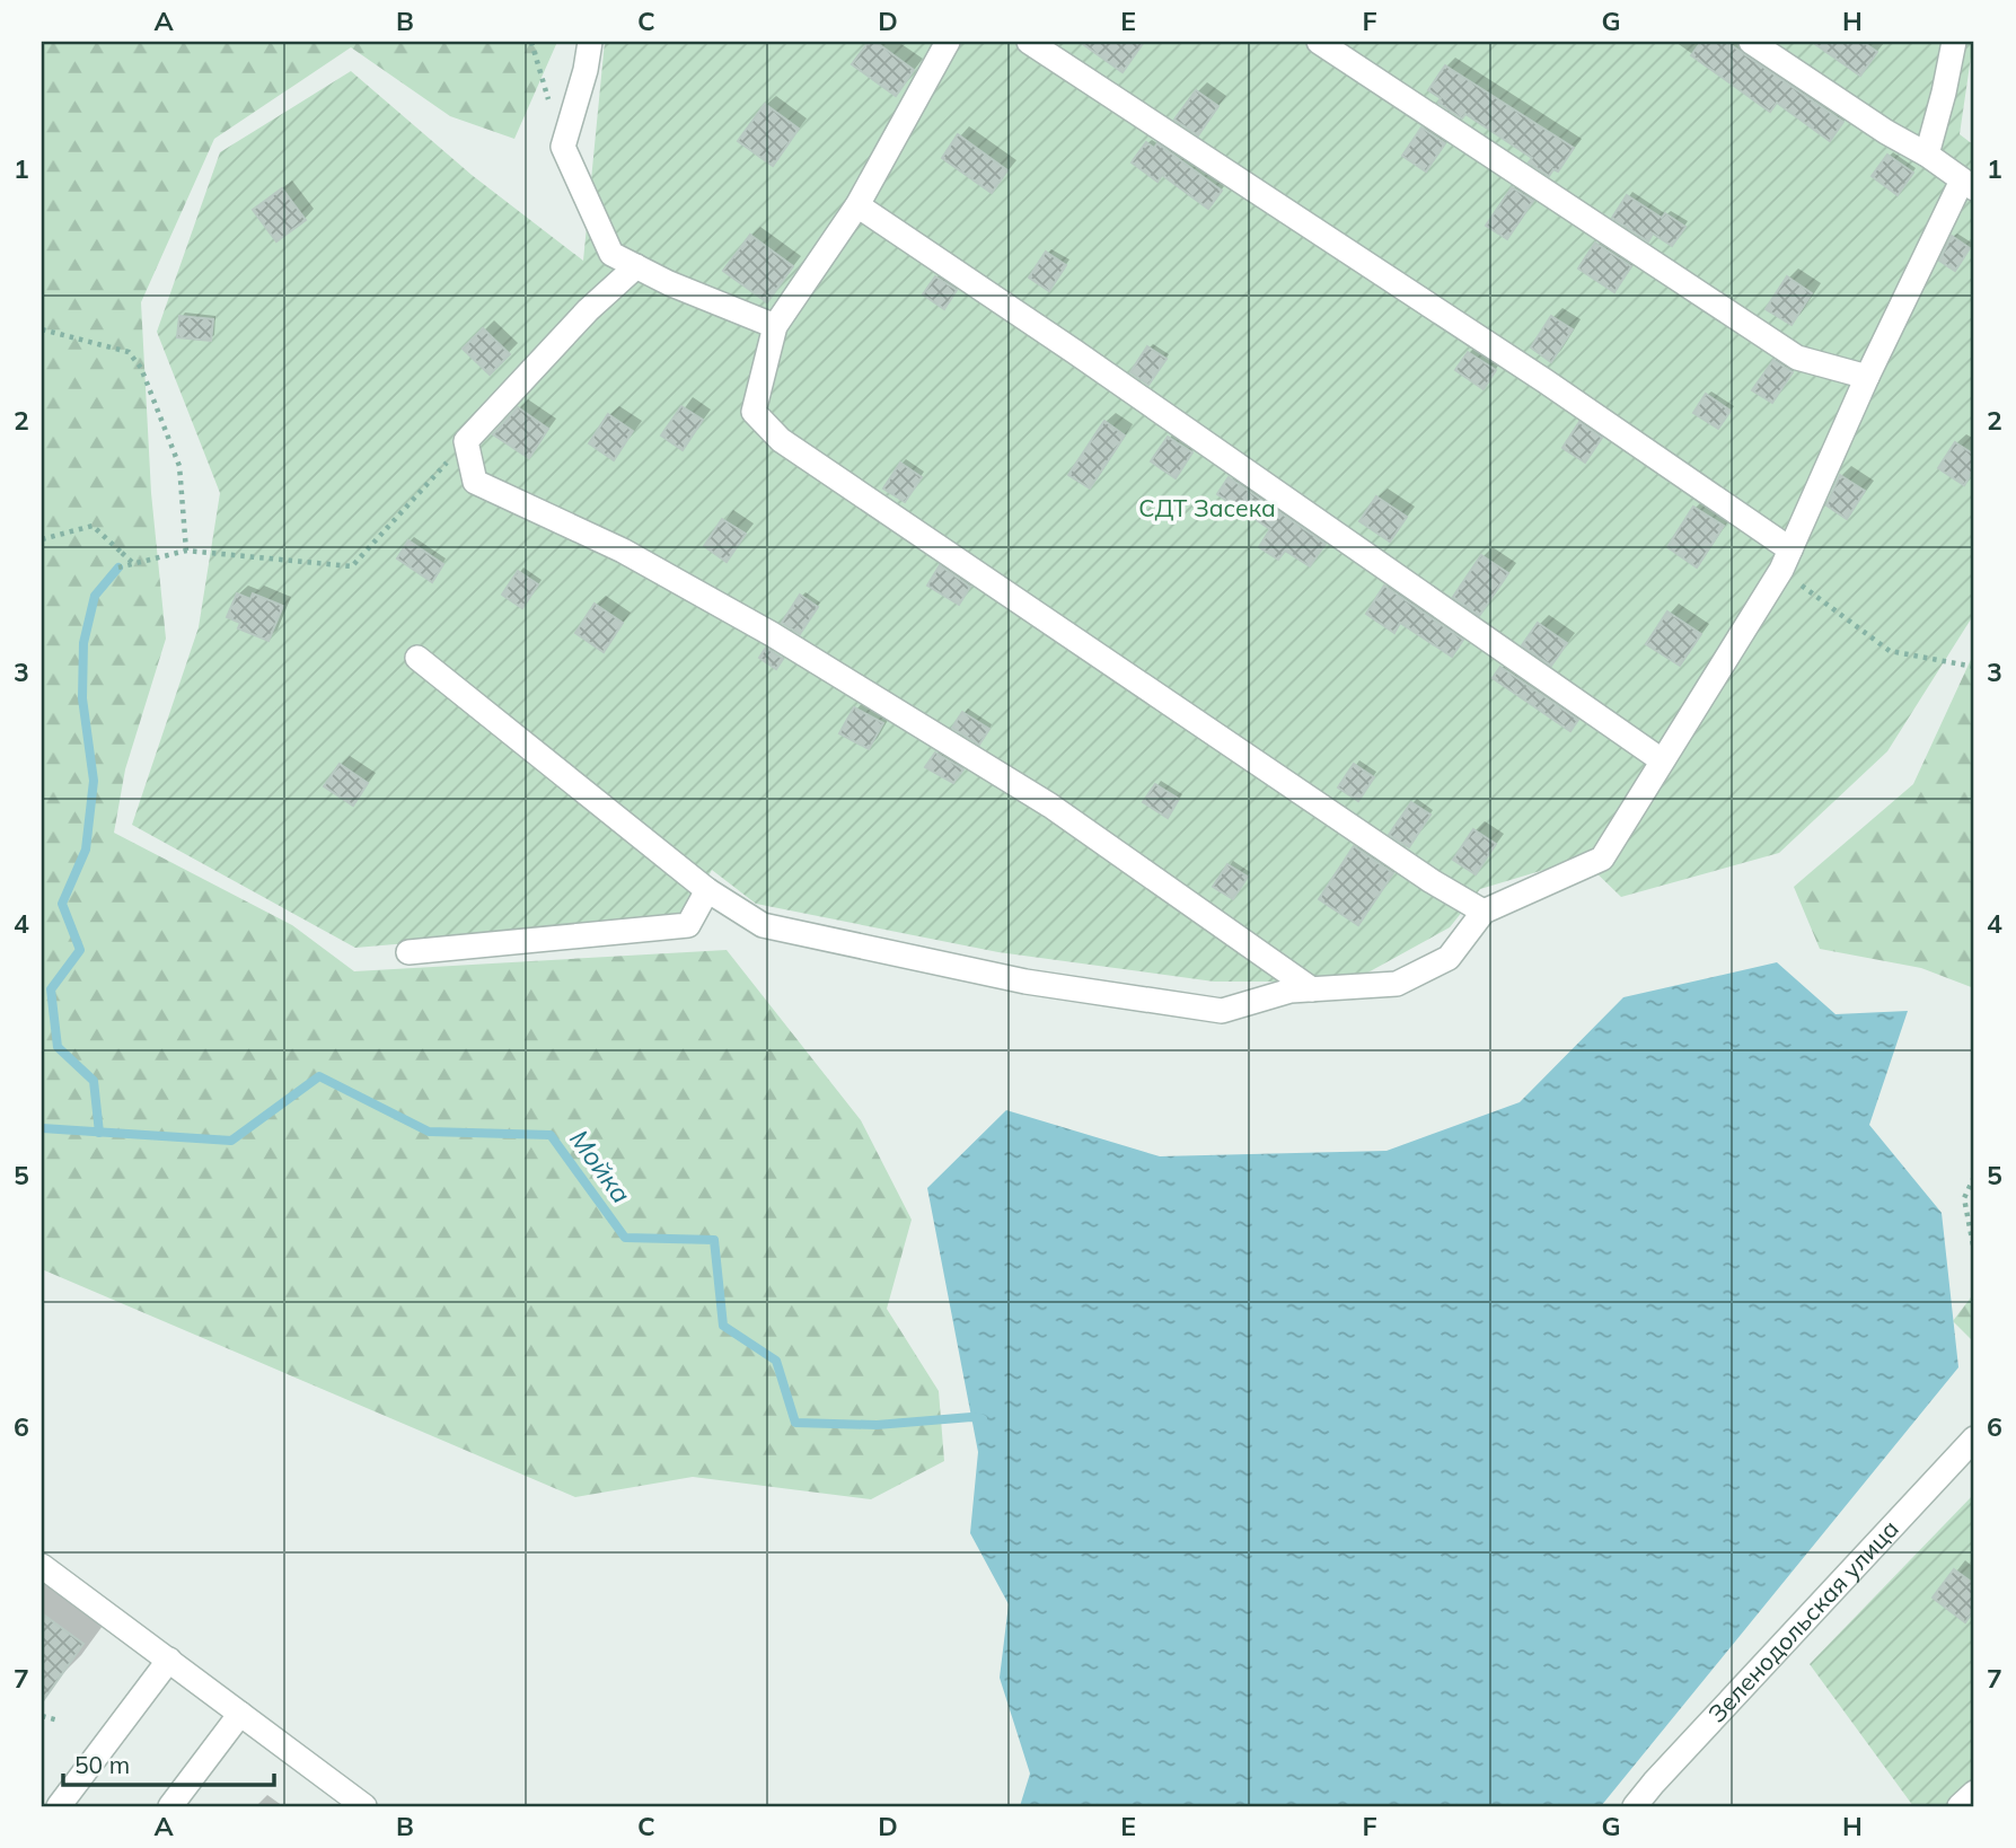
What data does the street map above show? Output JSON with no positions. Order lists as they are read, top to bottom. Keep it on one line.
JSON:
{"streets":{"street":["Зеленодольская улица"]},"water":["Мойка"],"parks":["СДТ Засека"],"scale_bar":"50 m","grid":{"columns":["A","B","C","D","E","F","G","H"],"rows":["1","2","3","4","5","6","7"]}}
